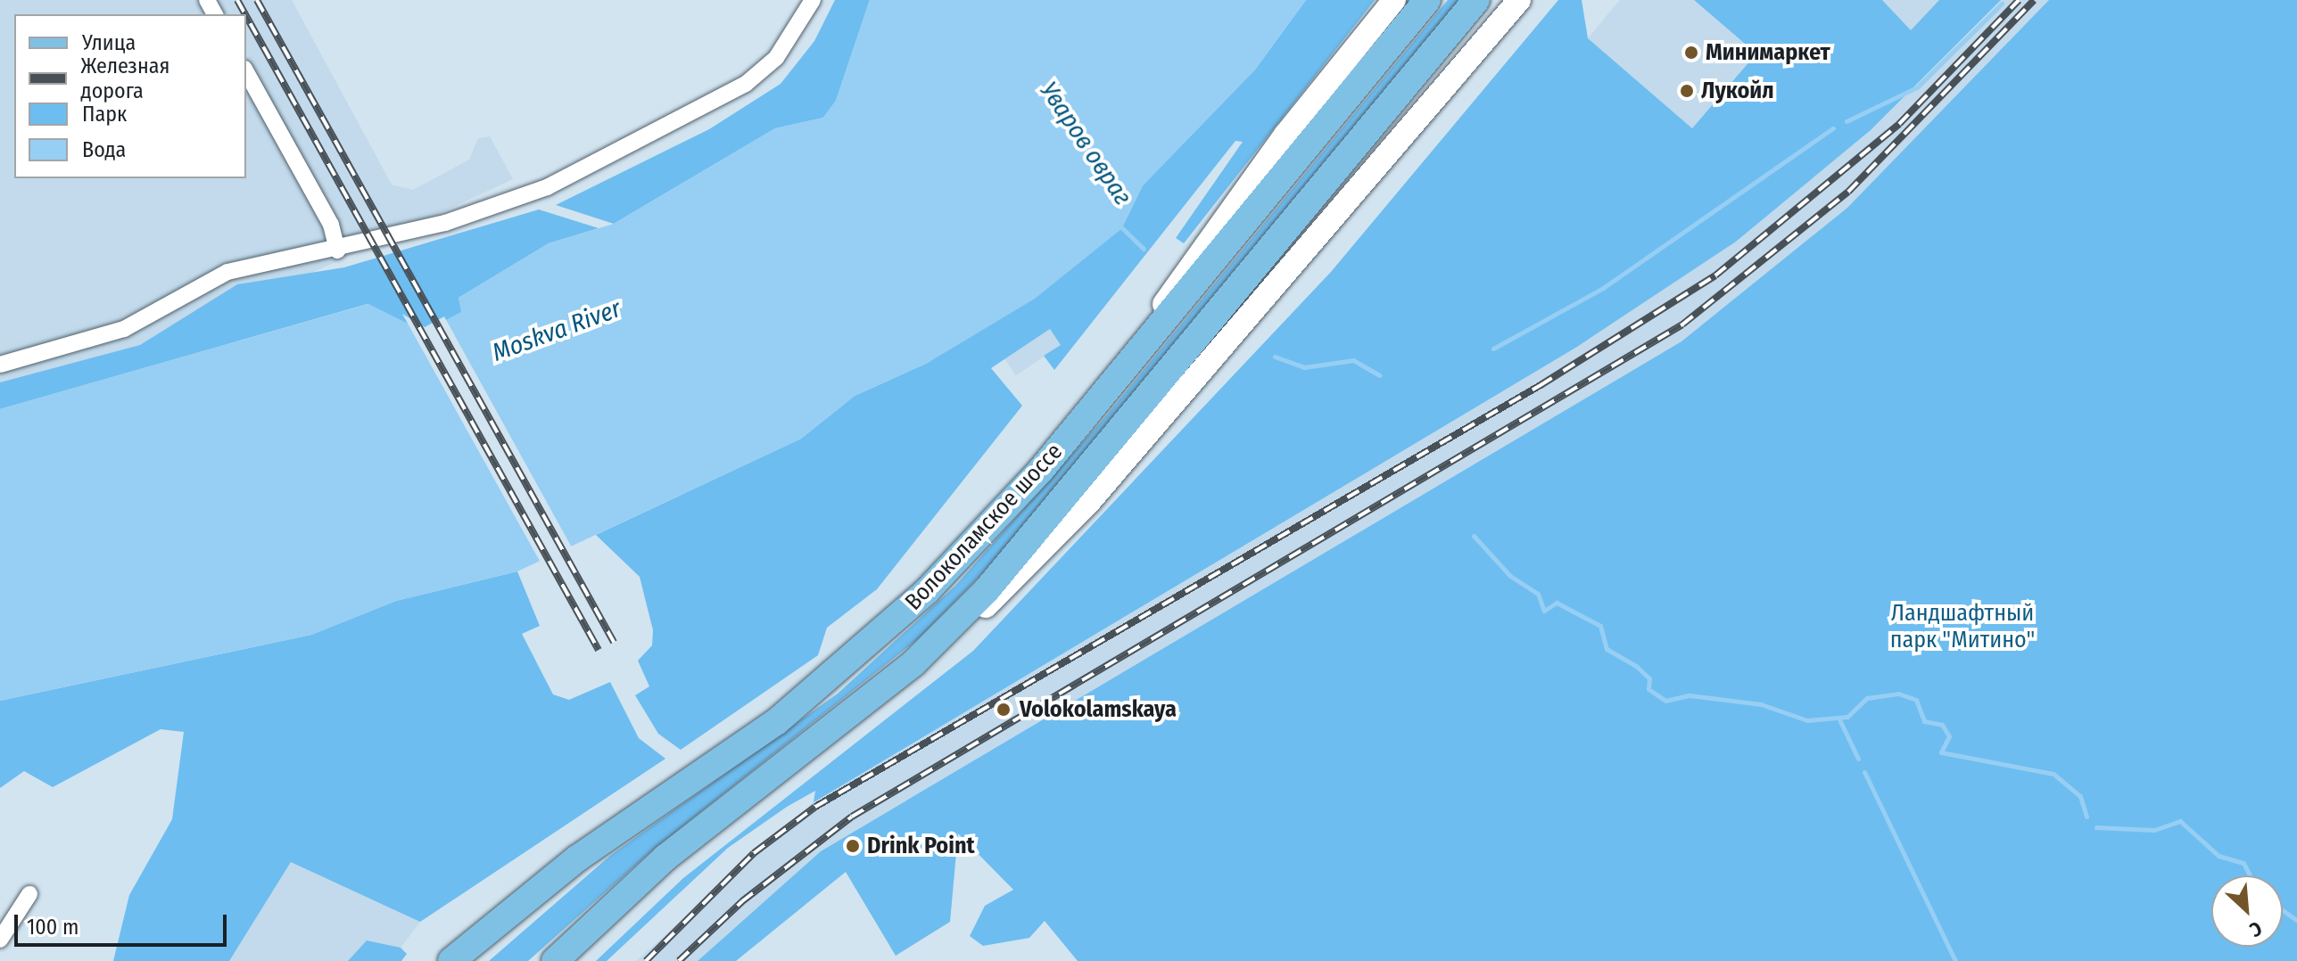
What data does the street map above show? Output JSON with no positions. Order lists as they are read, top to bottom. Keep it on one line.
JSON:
{"streets":{"main road":["Волоколамское шоссе"]},"water":["Уваров овраг","Moskva River"],"parks":["Ландшафтный парк \"Митино\""],"places":["Минимаркет","Лукойл","Volokolamskaya","Drink Point"],"legend":["Улица","Железная дорога","Парк","Вода"],"scale_bar":"100 m","north":"bottom right"}
